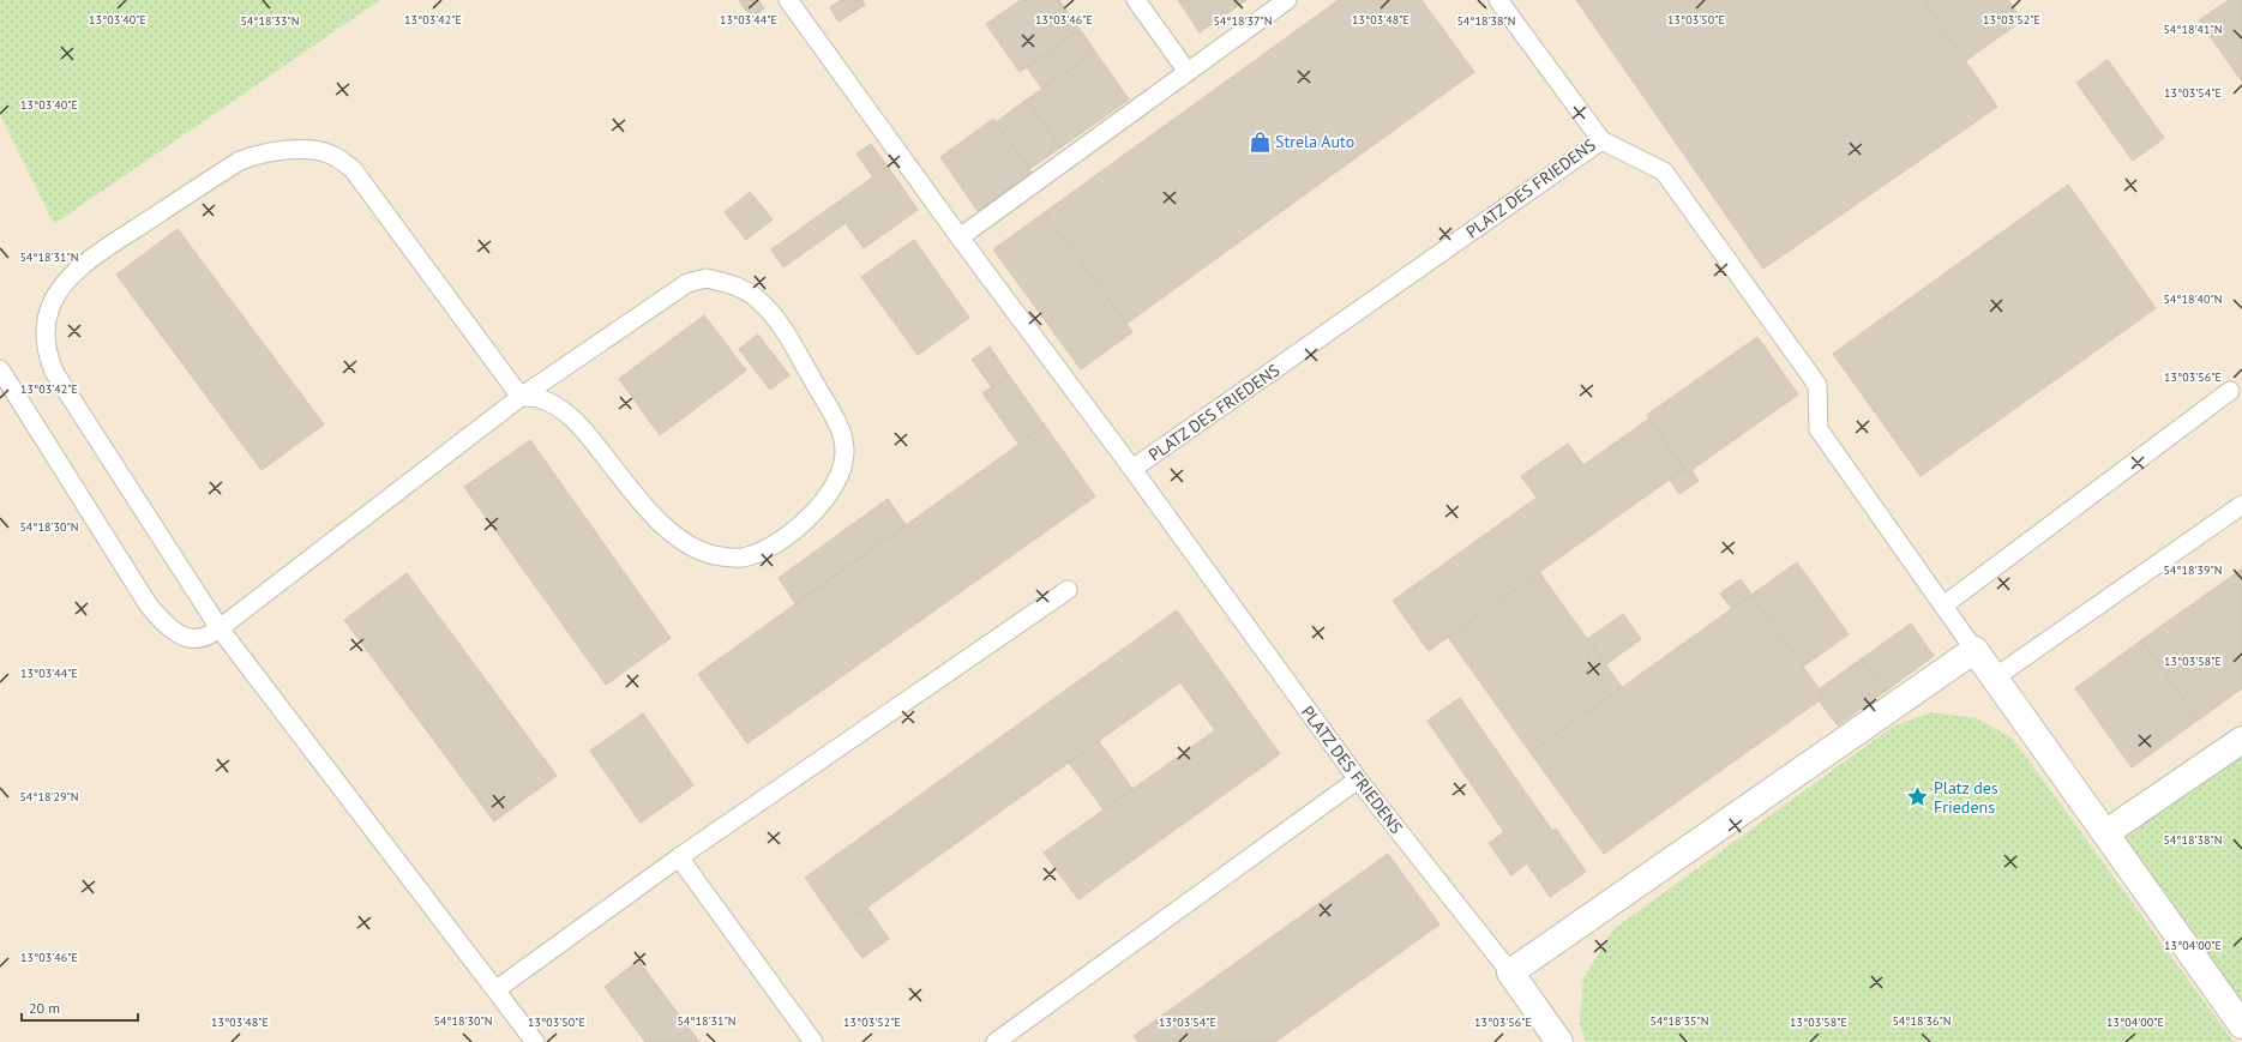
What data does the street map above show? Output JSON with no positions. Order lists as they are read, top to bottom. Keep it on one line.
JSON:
{"streets":{"street":["PLATZ DES FRIEDENS"]},"places":{"shop":["Strela Auto"],"place":["Platz des Friedens"]},"scale_bar":"20 m","coordinates":["13°03'40\"E","13°03'42\"E","13°03'44\"E","13°03'46\"E","13°03'48\"E","13°03'50\"E","13°03'52\"E","54°18'33\"N","54°18'37\"N","54°18'38\"N","54°18'41\"N","13°03'54\"E","54°18'31\"N","54°18'40\"N","13°03'56\"E","54°18'30\"N","54°18'39\"N","13°03'58\"E","54°18'29\"N","13°04'00\"E","54°18'35\"N","54°18'36\"N"]}
